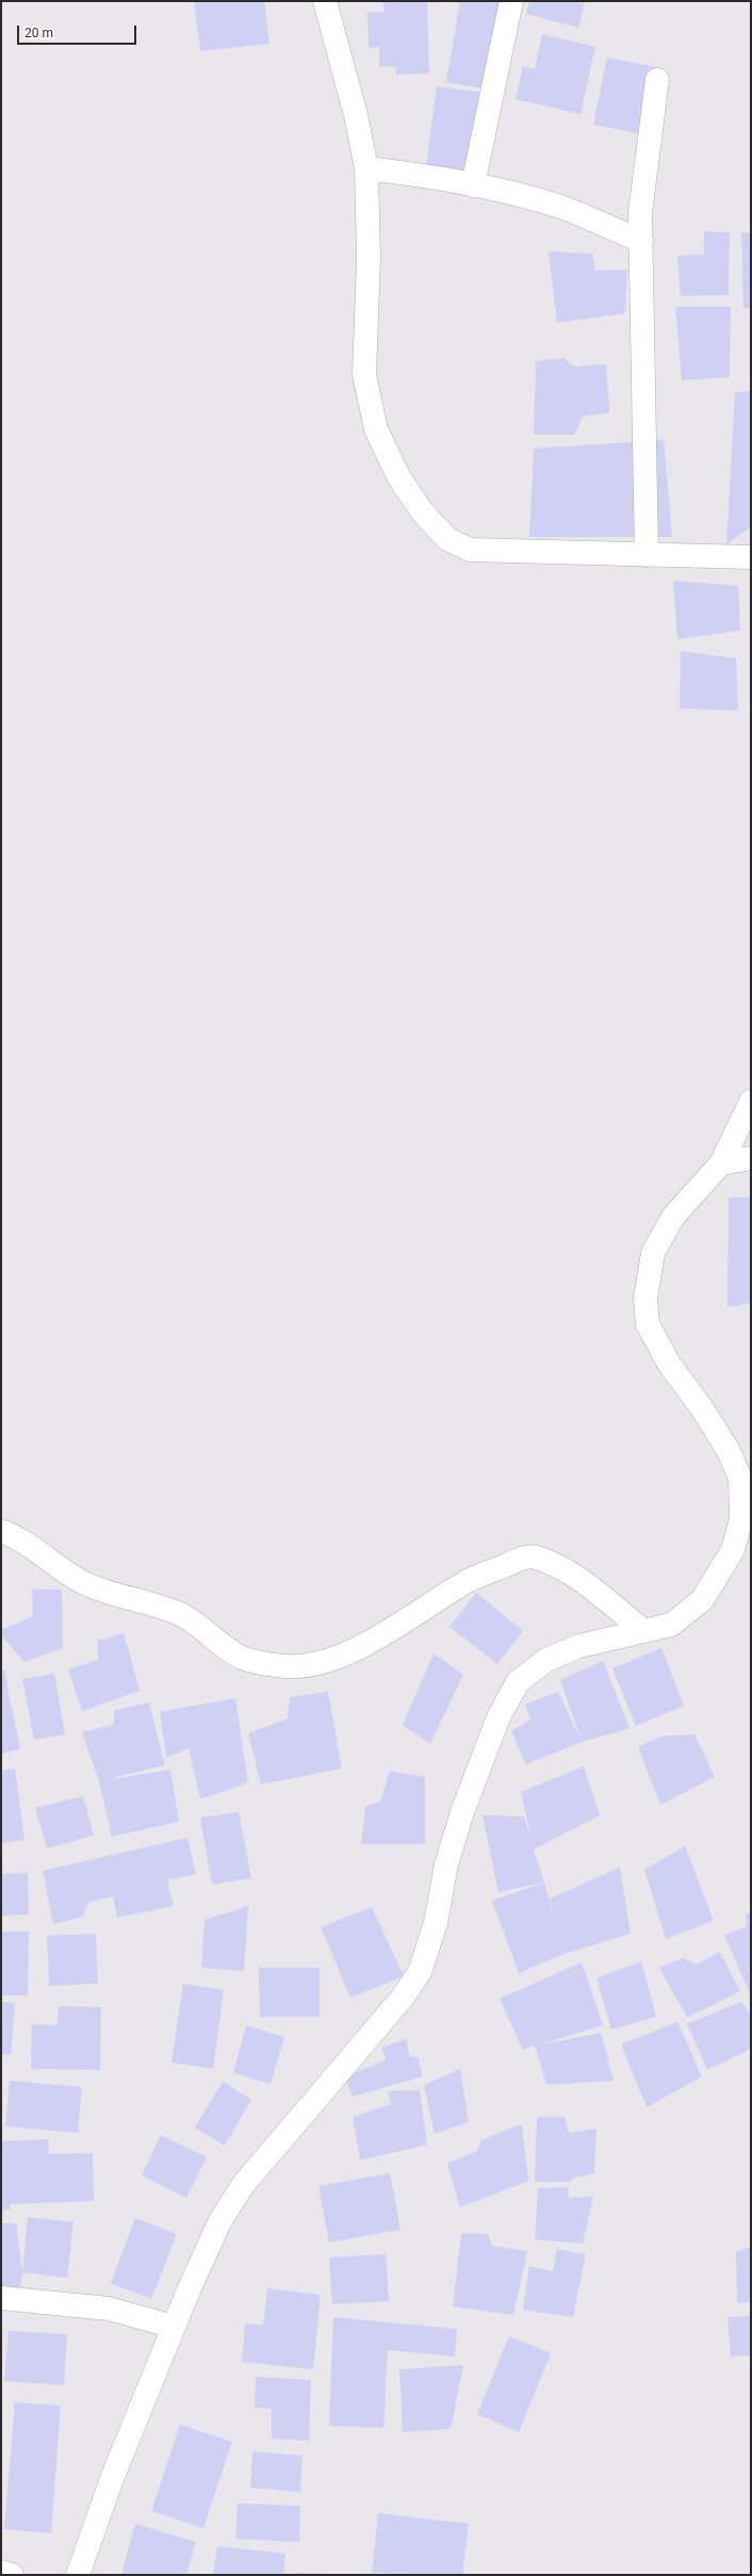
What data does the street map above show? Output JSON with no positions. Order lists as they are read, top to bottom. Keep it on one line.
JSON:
{"scale_bar":"20 m"}
